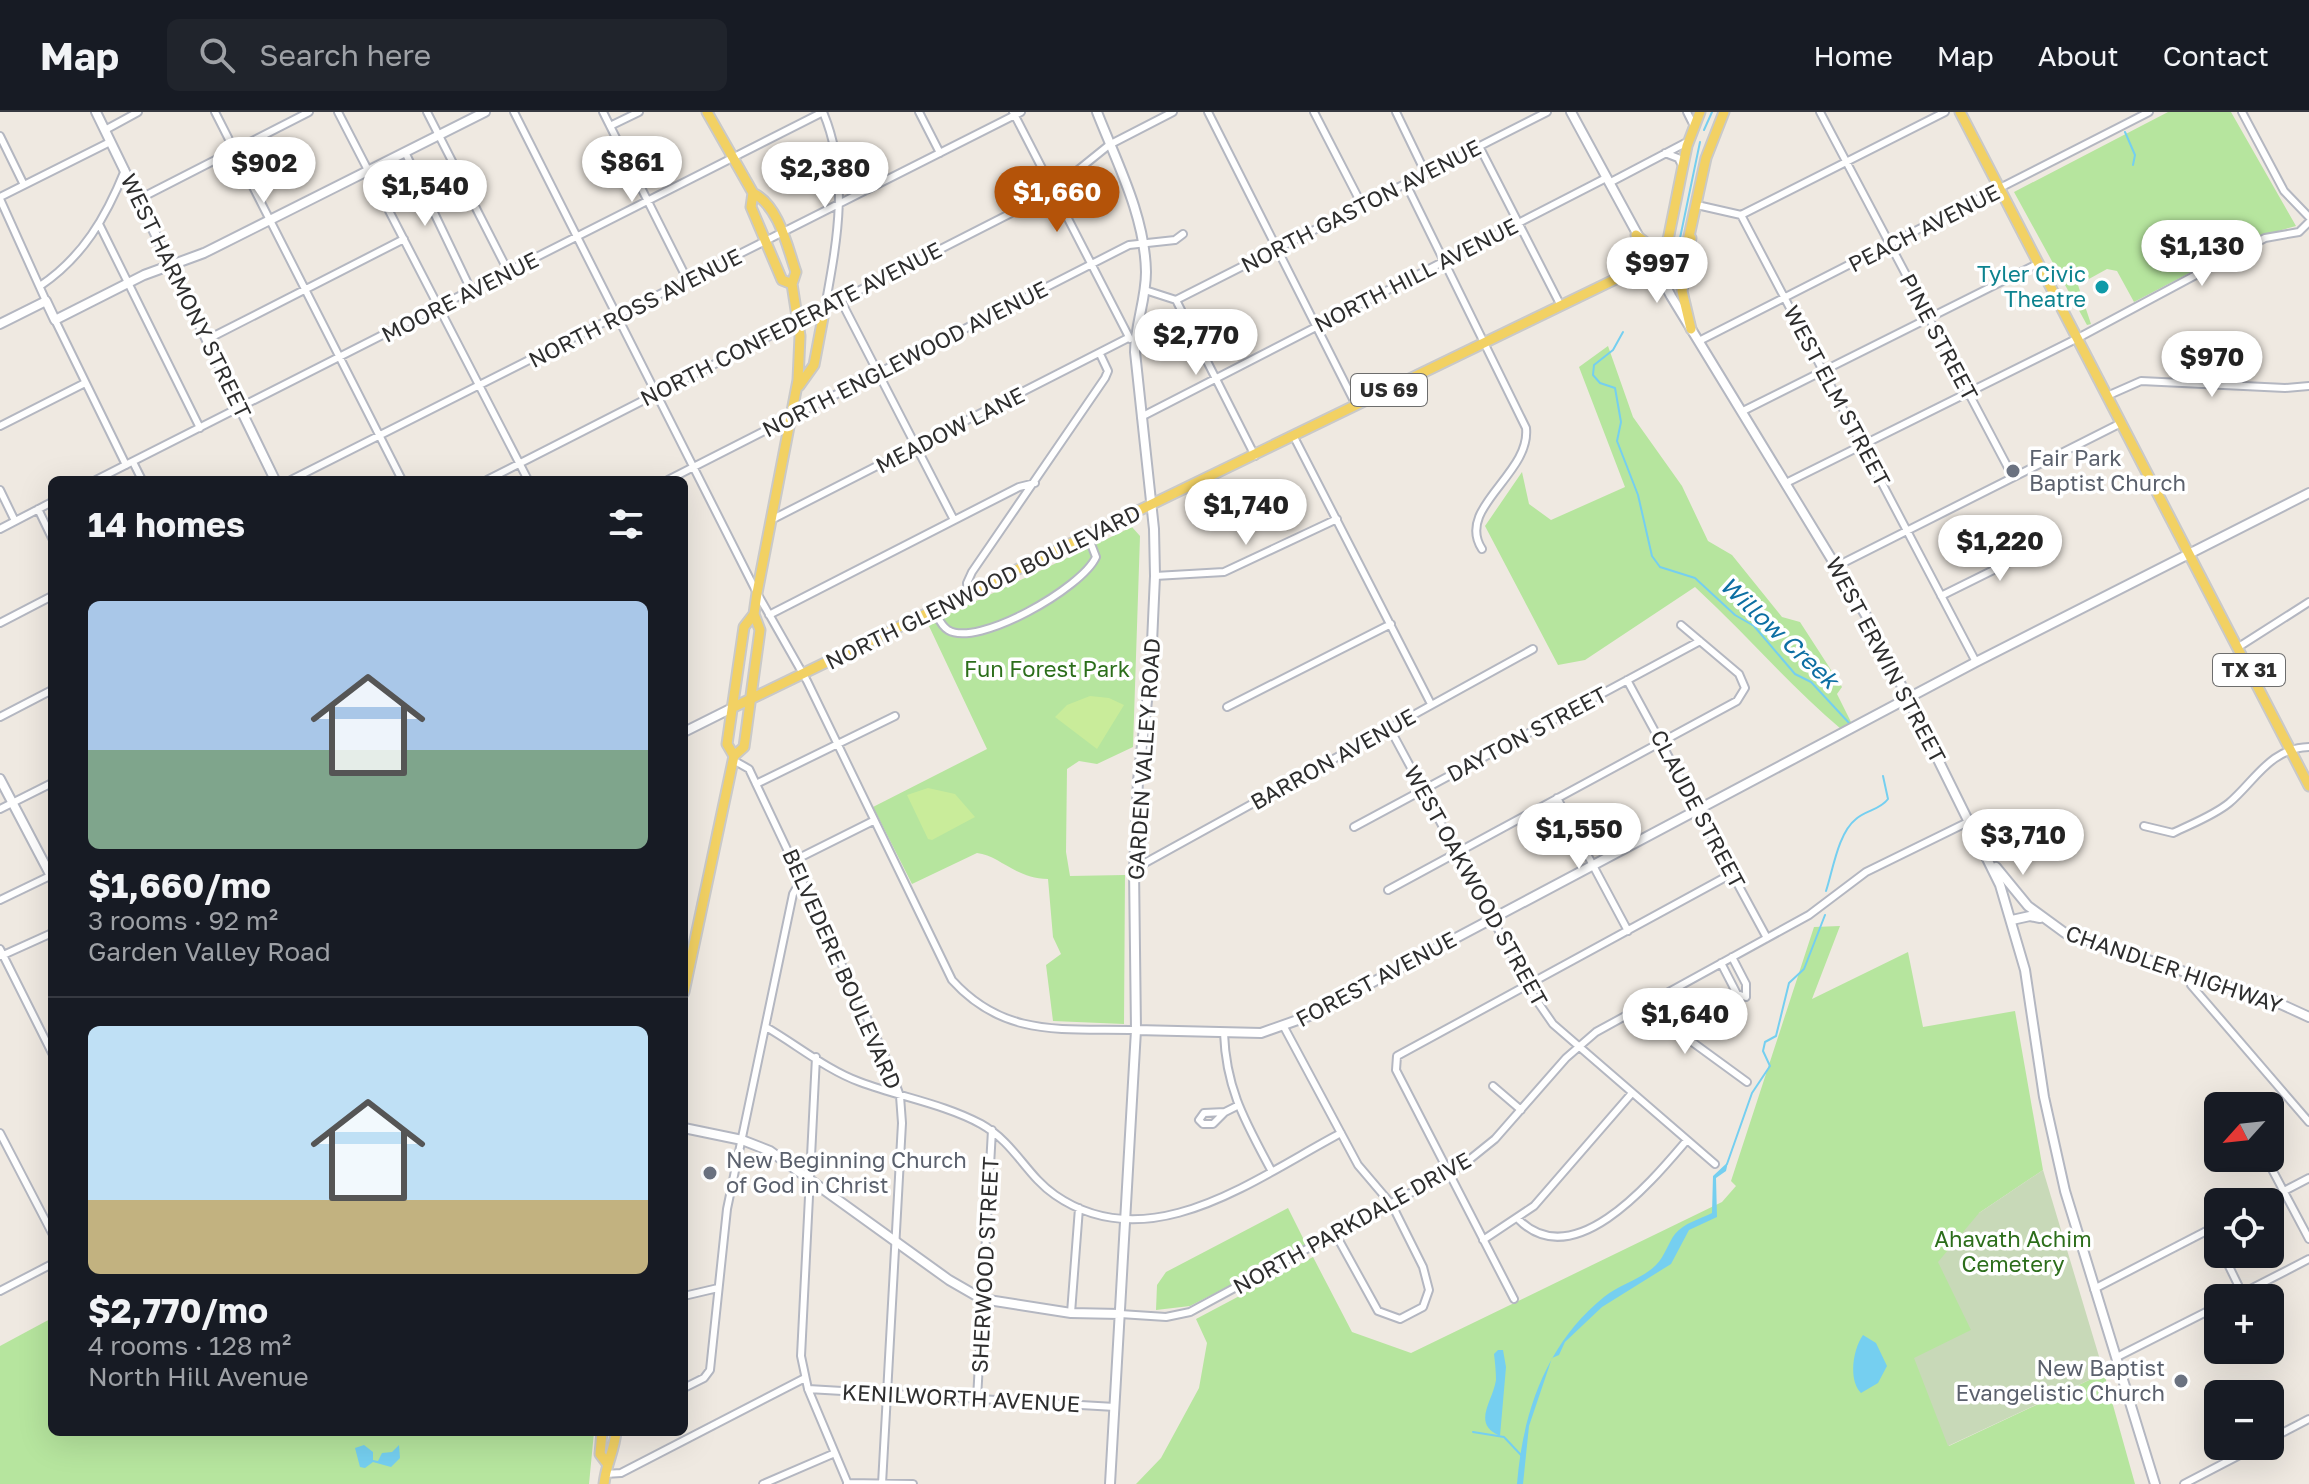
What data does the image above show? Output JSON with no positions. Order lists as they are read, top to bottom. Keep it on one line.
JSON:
{"streets":{"main road":["US 69","NORTH GLENWOOD BOULEVARD","TX 31"],"street":["NORTH GASTON AVENUE","PEACH AVENUE","NORTH HILL AVENUE","WEST HARMONY STREET","MOORE AVENUE","NORTH ROSS AVENUE","NORTH CONFEDERATE AVENUE","PINE STREET","NORTH ENGLEWOOD AVENUE","WEST ELM STREET","MEADOW LANE","WEST ERWIN STREET","DAYTON STREET","GARDEN VALLEY ROAD","BARRON AVENUE","CLAUDE STREET","WEST OAKWOOD STREET","BELVEDERE BOULEVARD","CHANDLER HIGHWAY","FOREST AVENUE","NORTH PARKDALE DRIVE","SHERWOOD STREET","KENILWORTH AVENUE"]},"crossings":[["PEACH AVENUE","PINE STREET"],["PEACH AVENUE","WEST ELM STREET"],["PEACH AVENUE","WEST ERWIN STREET"],["PEACH AVENUE","TX 31"],["NORTH HILL AVENUE","WEST ERWIN STREET"],["NORTH HILL AVENUE","GARDEN VALLEY ROAD"],["WEST HARMONY STREET","MOORE AVENUE"],["MOORE AVENUE","FOREST AVENUE"],["NORTH ROSS AVENUE","GARDEN VALLEY ROAD"],["NORTH ROSS AVENUE","FOREST AVENUE"],["NORTH CONFEDERATE AVENUE","GARDEN VALLEY ROAD"],["NORTH CONFEDERATE AVENUE","FOREST AVENUE"],["NORTH ENGLEWOOD AVENUE","GARDEN VALLEY ROAD"],["NORTH ENGLEWOOD AVENUE","FOREST AVENUE"],["US 69","NORTH GLENWOOD BOULEVARD"],["US 69","WEST ERWIN STREET"],["WEST ELM STREET","FOREST AVENUE"],["MEADOW LANE","GARDEN VALLEY ROAD"],["NORTH GLENWOOD BOULEVARD","WEST ERWIN STREET"],["NORTH GLENWOOD BOULEVARD","GARDEN VALLEY ROAD"],["NORTH GLENWOOD BOULEVARD","FOREST AVENUE"],["WEST ERWIN STREET","CHANDLER HIGHWAY"],["WEST ERWIN STREET","FOREST AVENUE"],["WEST ERWIN STREET","NORTH PARKDALE DRIVE"],["TX 31","FOREST AVENUE"],["DAYTON STREET","CLAUDE STREET"],["DAYTON STREET","WEST OAKWOOD STREET"],["GARDEN VALLEY ROAD","BARRON AVENUE"],["GARDEN VALLEY ROAD","FOREST AVENUE"],["GARDEN VALLEY ROAD","NORTH PARKDALE DRIVE"],["GARDEN VALLEY ROAD","KENILWORTH AVENUE"],["BARRON AVENUE","WEST OAKWOOD STREET"],["CLAUDE STREET","FOREST AVENUE"],["CLAUDE STREET","NORTH PARKDALE DRIVE"],["WEST OAKWOOD STREET","FOREST AVENUE"],["WEST OAKWOOD STREET","NORTH PARKDALE DRIVE"],["BELVEDERE BOULEVARD","NORTH PARKDALE DRIVE"],["BELVEDERE BOULEVARD","KENILWORTH AVENUE"],["NORTH PARKDALE DRIVE","SHERWOOD STREET"],["SHERWOOD STREET","KENILWORTH AVENUE"]],"water":["Willow Creek"],"parks":["Fun Forest Park","Ahavath Achim Cemetery"],"places":["Tyler Civic Theatre","Fair Park Baptist Church","New Beginning Church of God in Christ","New Baptist Evangelistic Church"],"north":"bottom left","page":{"header":"Map","search":"Search here","nav":["Home","Map","About","Contact"],"price":["$861","$902","$2,380","$1,540","$1,660","$1,130","$997","$2,770","$970","$1,740","$1,220","$1,550","$3,710","$1,640"],"heading":"14 homes","list":[{"name":"$1,660/mo","note":"3 rooms · 92 m² · Garden Valley Road"},{"name":"$2,770/mo","note":"4 rooms · 128 m² · North Hill Avenue"}],"map_buttons":["+","−"]}}
